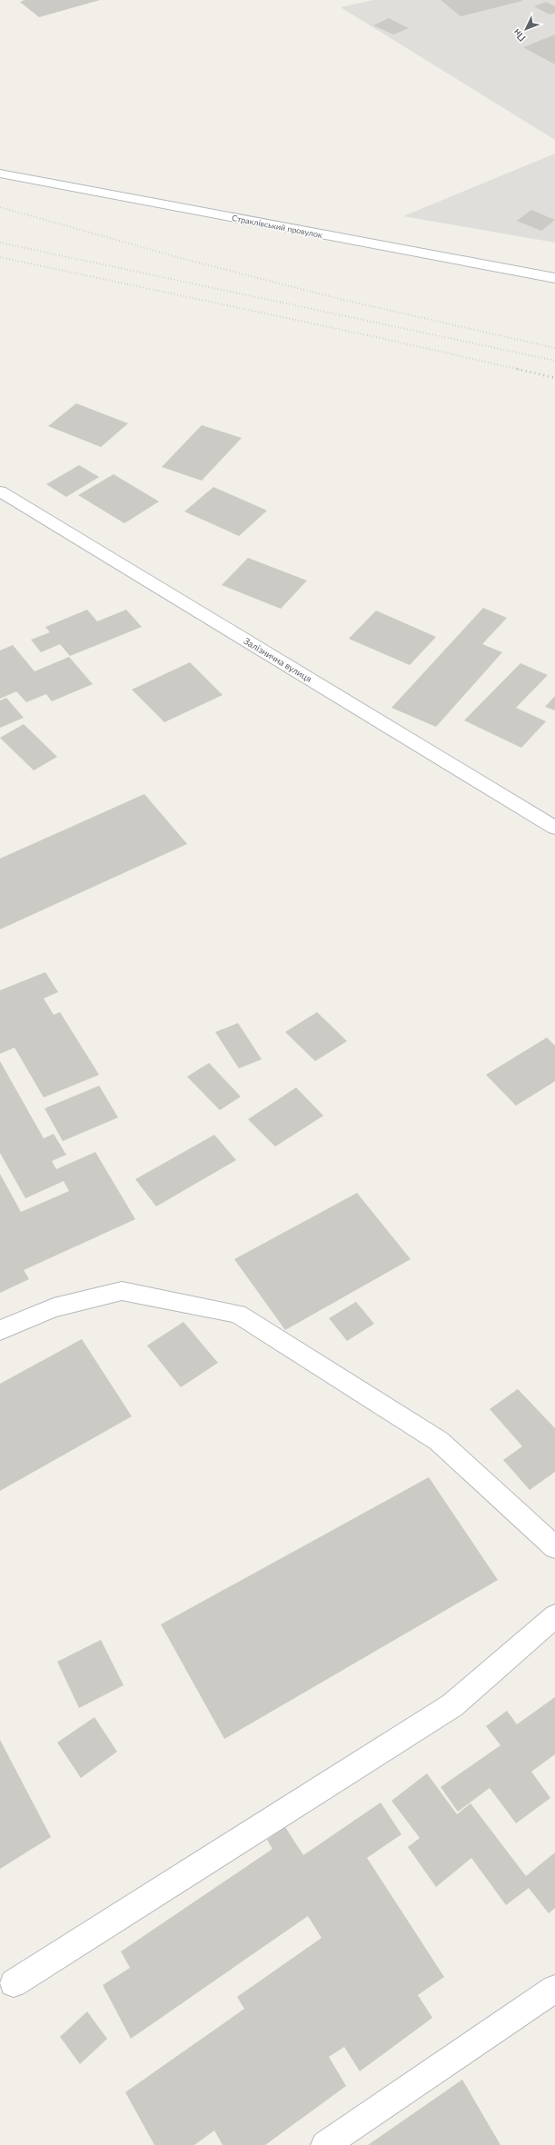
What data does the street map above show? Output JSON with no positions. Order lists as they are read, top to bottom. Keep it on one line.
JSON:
{"streets":{"street":["Страклівський провулок","Залізнична вулиця"]},"north":"bottom left"}
